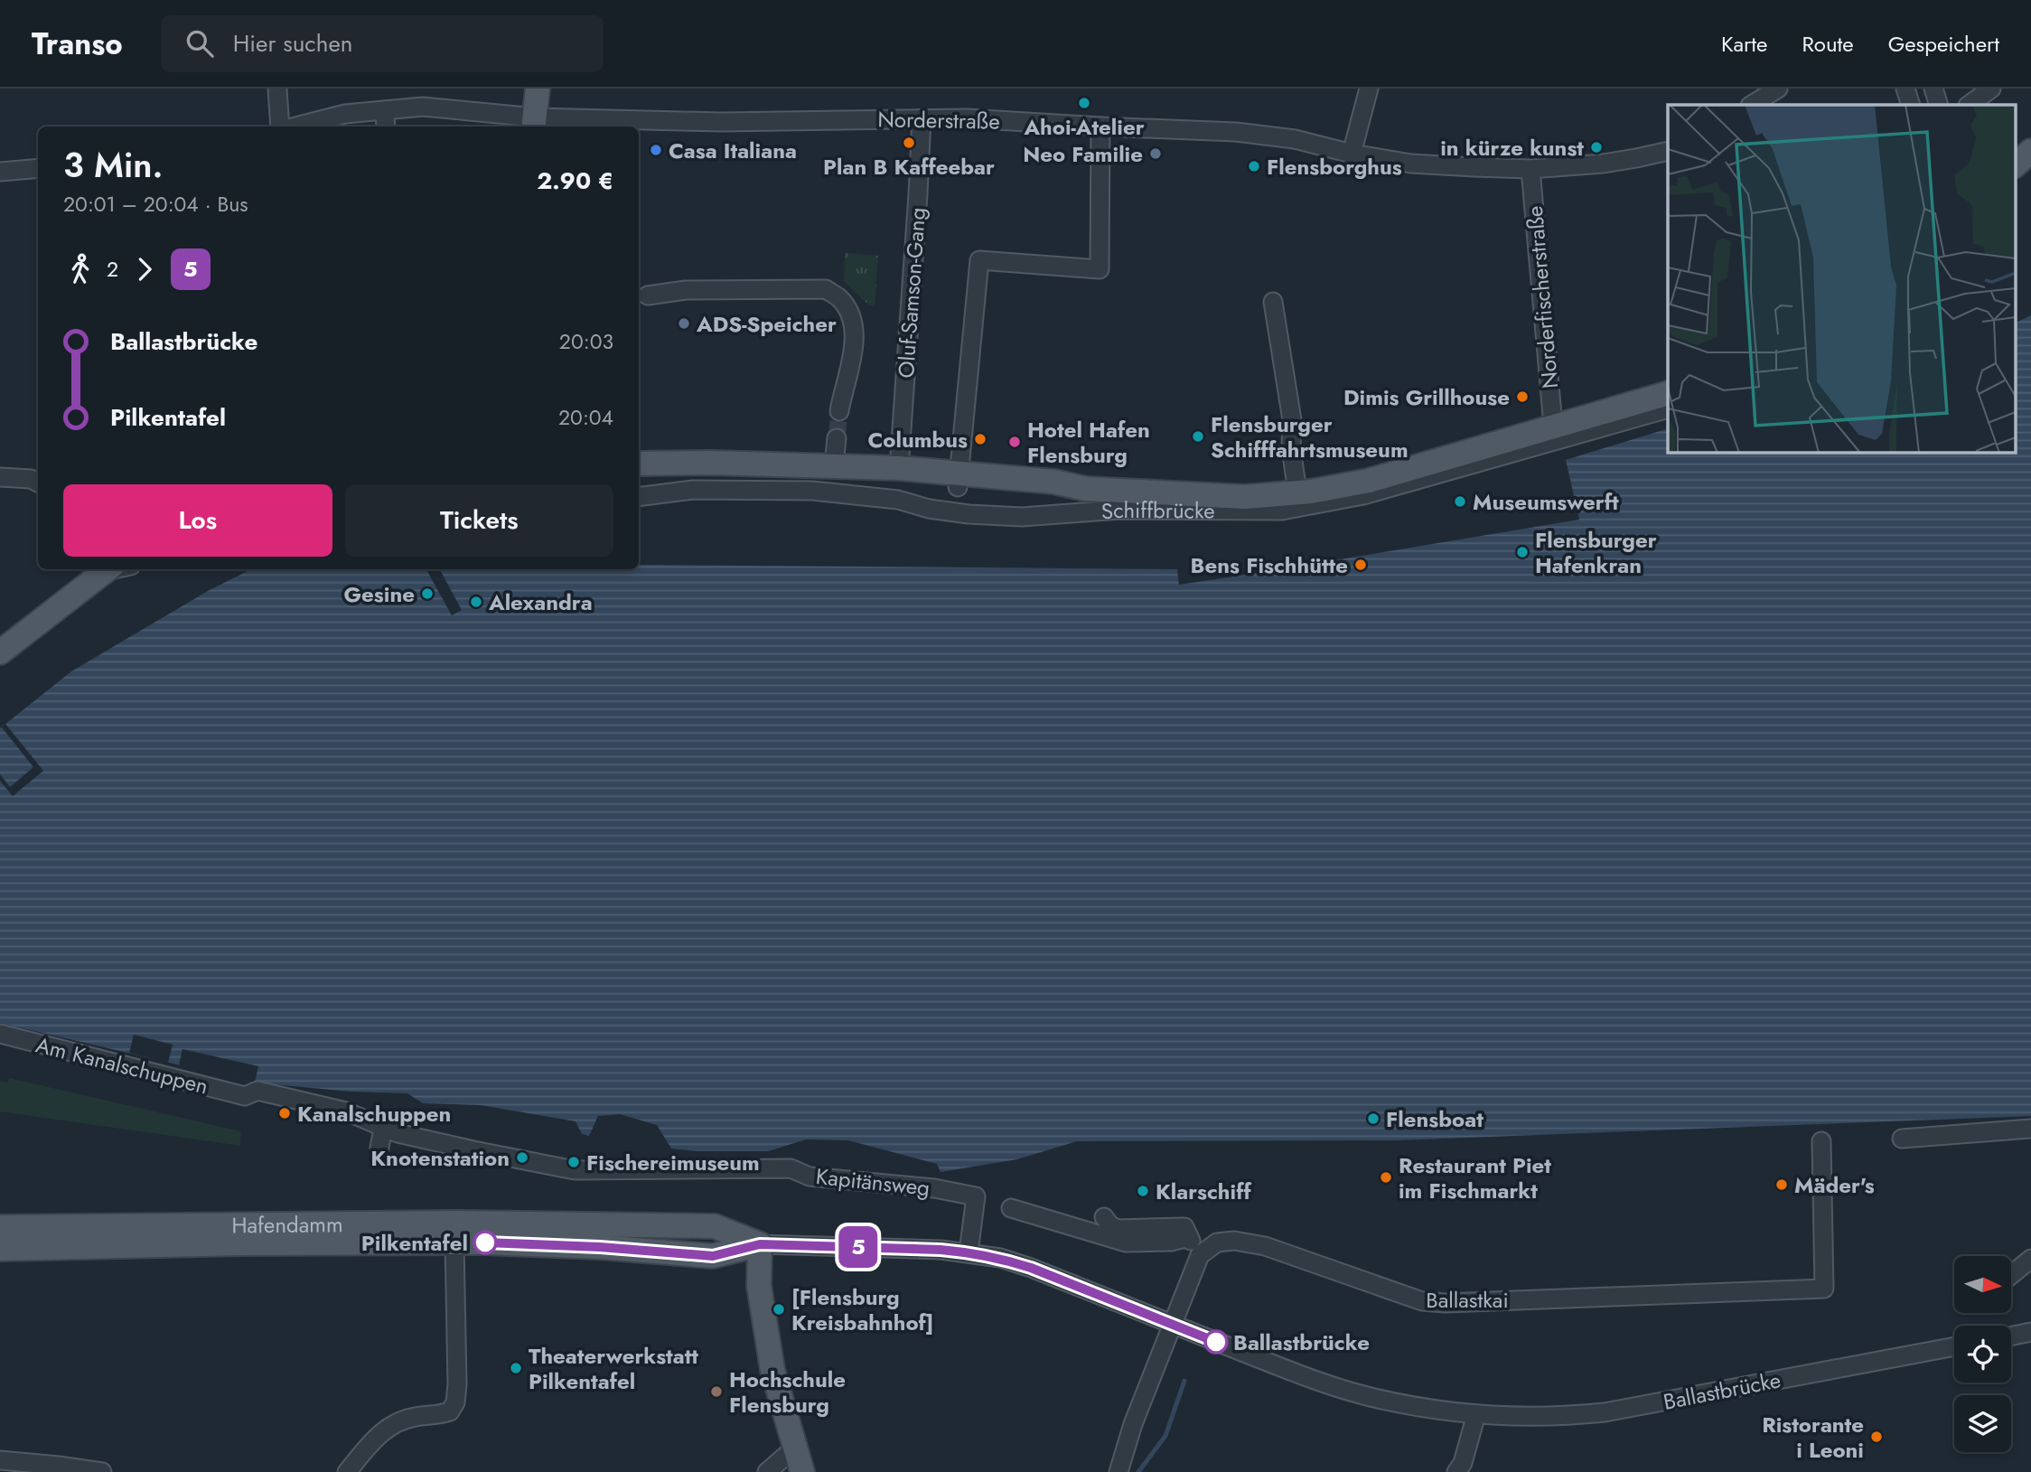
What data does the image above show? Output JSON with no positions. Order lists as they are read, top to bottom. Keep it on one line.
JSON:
{"streets":{"main road":["Schiffbrücke","Hafendamm"],"street":["Norderstraße","Oluf-Samson-Gang","Norderfischerstraße","Am Kanalschuppen","Kapitänsweg","Ballastkai","Ballastbrücke"]},"crossings":[["Norderstraße","Oluf-Samson-Gang"],["Norderstraße","Norderfischerstraße"],["Oluf-Samson-Gang","Schiffbrücke"],["Norderfischerstraße","Schiffbrücke"],["Am Kanalschuppen","Kapitänsweg"],["Kapitänsweg","Hafendamm"],["Hafendamm","Ballastbrücke"]],"places":["Ahoi-Atelier","Plan B Kaffeebar","in kürze kunst","Casa Italiana","Neo Familie","Flensborghus","ADS-Speicher","Dimis Grillhouse","Flensburger Schifffahrtsmuseum","Columbus","Hotel Hafen Flensburg","Museumswerft","Flensburger Hafenkran","Bens Fischhütte","Gesine","Alexandra","Kanalschuppen","Flensboat","Knotenstation","Fischereimuseum","Restaurant Piet im Fischmarkt","Mäder's","Klarschiff","Pilkentafel","[Flensburg Kreisbahnhof]","Ballastbrücke","Theaterwerkstatt Pilkentafel","Hochschule Flensburg","Ristorante i Leoni"],"lines":["bus line 5"],"north":"right","page":{"header":"Transo","search":"Hier suchen","nav":["Karte","Route","Gespeichert"],"on_map":"5","heading":["3 Min.","20:01 – 20:04 · Bus","2.90 €"],"legs":["2","5"],"list":[{"name":"Ballastbrücke","value":"20:03"},{"name":"Pilkentafel","value":"20:04"}],"buttons":["Los","Tickets"]}}
